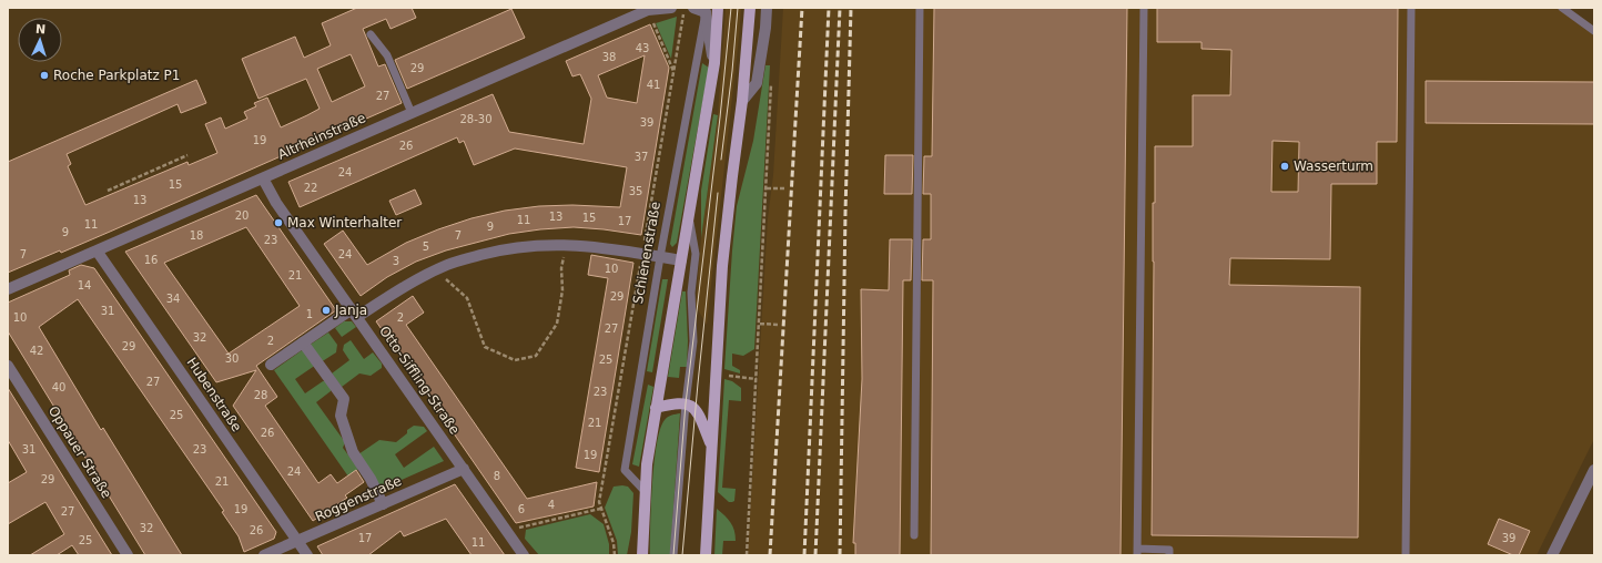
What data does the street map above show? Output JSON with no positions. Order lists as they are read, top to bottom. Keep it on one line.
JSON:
{"streets":{"street":["Altrheinstraße","Otto-Siffling-Straße","Hubenstraße","Oppauer Straße","Roggenstraße"],"lane":["Schienenstraße"]},"crossings":[["Altrheinstraße","Otto-Siffling-Straße"],["Altrheinstraße","Hubenstraße"],["Otto-Siffling-Straße","Roggenstraße"],["Hubenstraße","Roggenstraße"]],"places":["Roche Parkplatz P1","Wasserturm","Max Winterhalter","Janja"],"house_numbers":["43","38","29","41","27","28-30","39","19","26","37","24","15","22","35","13","20","13","15","11","17","11","9","9","18","7","23","5","7","24","16","3","10","21","14","29","34","31","1","10","2","27","32","2","29","42","30","25","27","40","23","28","25","21","26","31","23","19","24","8","29","21","4","19","6","27","32","26","17","39","25","11"],"north":"top"}
